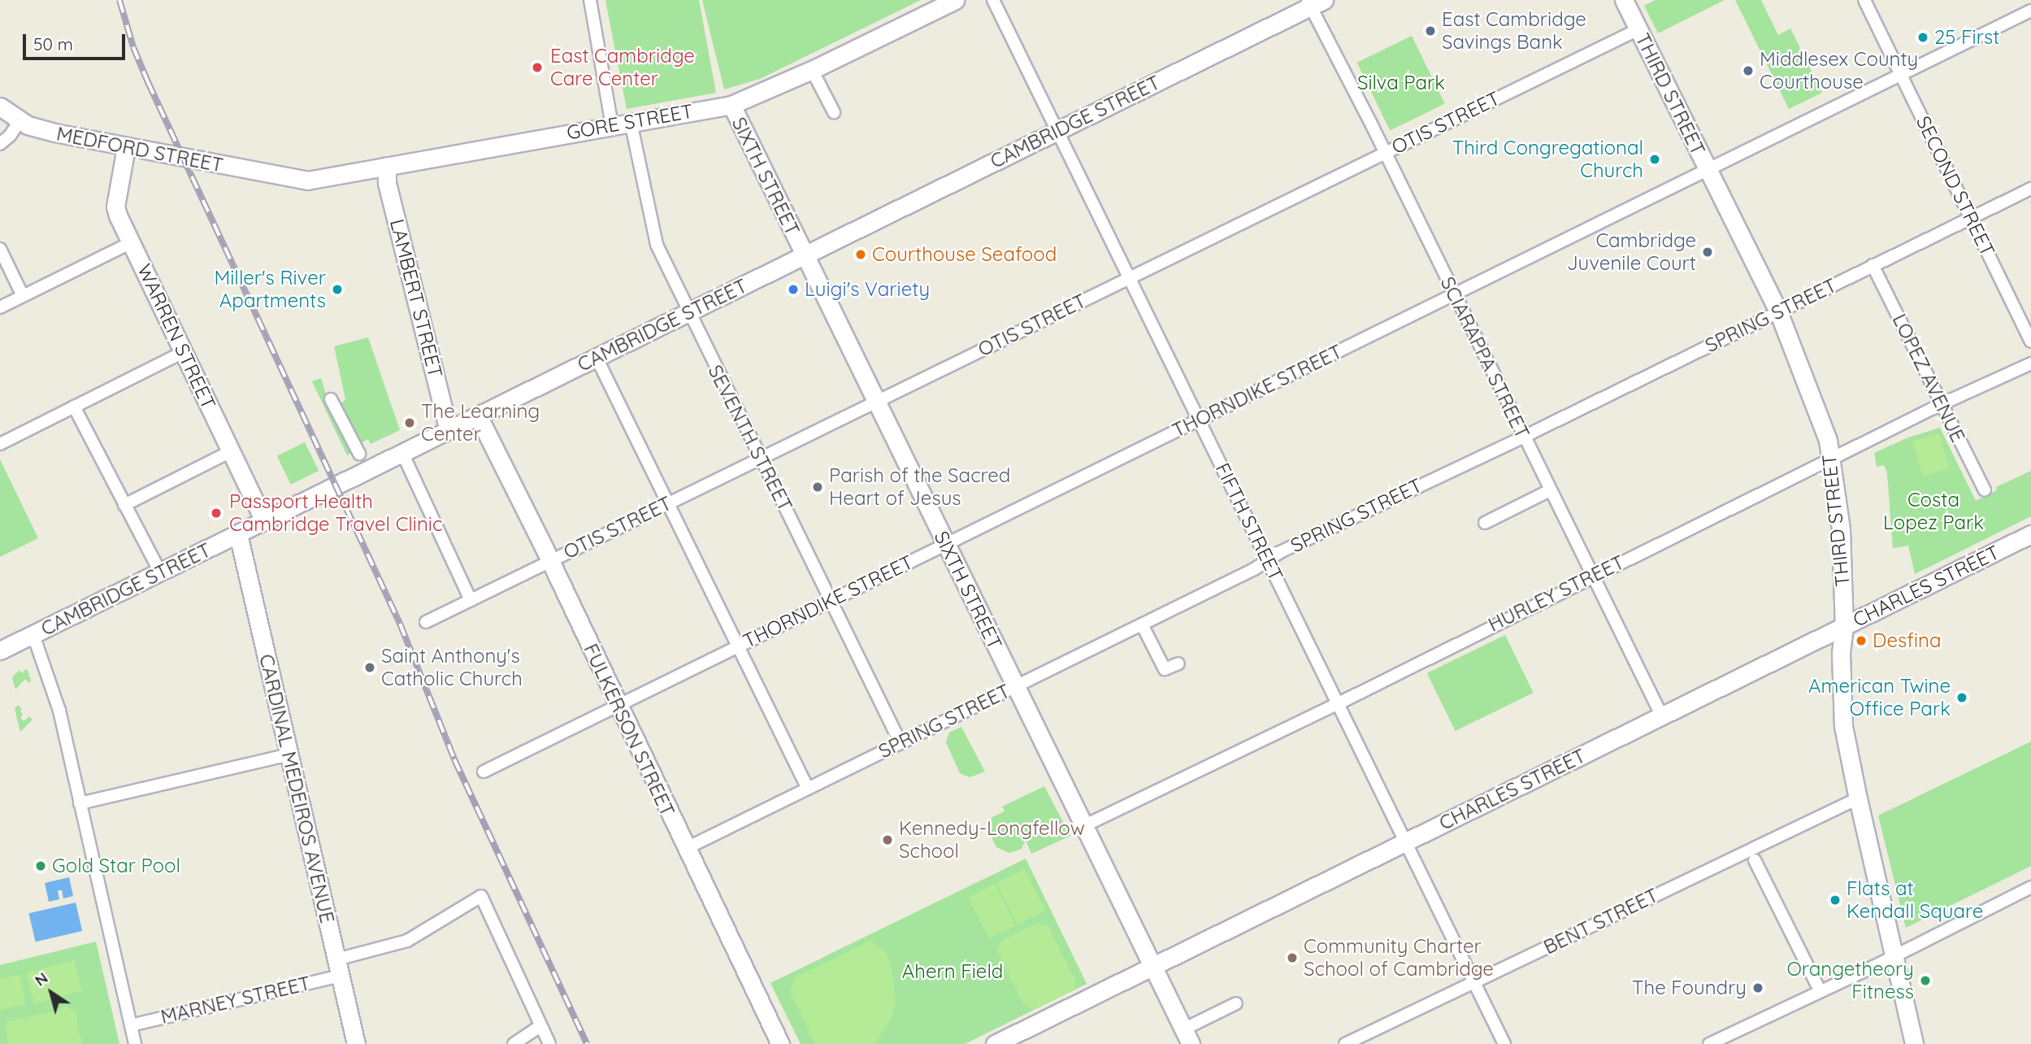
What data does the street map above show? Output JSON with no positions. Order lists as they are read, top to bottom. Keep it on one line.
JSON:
{"streets":{"main road":["THIRD STREET","GORE STREET","CAMBRIDGE STREET","MEDFORD STREET","SIXTH STREET","LAMBERT STREET","WARREN STREET","CHARLES STREET","FULKERSON STREET","CARDINAL MEDEIROS AVENUE"],"street":["OTIS STREET","SECOND STREET","SPRING STREET","SCIARAPPA STREET","LOPEZ AVENUE","THORNDIKE STREET","SEVENTH STREET","FIFTH STREET","HURLEY STREET","BENT STREET","MARNEY STREET"]},"crossings":[["THIRD STREET","OTIS STREET"],["THIRD STREET","SPRING STREET"],["THIRD STREET","THORNDIKE STREET"],["THIRD STREET","CHARLES STREET"],["THIRD STREET","HURLEY STREET"],["THIRD STREET","BENT STREET"],["GORE STREET","MEDFORD STREET"],["GORE STREET","SIXTH STREET"],["GORE STREET","LAMBERT STREET"],["GORE STREET","SEVENTH STREET"],["CAMBRIDGE STREET","SIXTH STREET"],["CAMBRIDGE STREET","LAMBERT STREET"],["CAMBRIDGE STREET","WARREN STREET"],["CAMBRIDGE STREET","SCIARAPPA STREET"],["CAMBRIDGE STREET","SEVENTH STREET"],["CAMBRIDGE STREET","FIFTH STREET"],["CAMBRIDGE STREET","FULKERSON STREET"],["CAMBRIDGE STREET","CARDINAL MEDEIROS AVENUE"],["OTIS STREET","SIXTH STREET"],["OTIS STREET","SCIARAPPA STREET"],["OTIS STREET","SEVENTH STREET"],["OTIS STREET","FIFTH STREET"],["OTIS STREET","FULKERSON STREET"],["MEDFORD STREET","WARREN STREET"],["SIXTH STREET","SPRING STREET"],["SIXTH STREET","THORNDIKE STREET"],["SIXTH STREET","CHARLES STREET"],["SIXTH STREET","HURLEY STREET"],["SECOND STREET","SPRING STREET"],["SECOND STREET","THORNDIKE STREET"],["SPRING STREET","SCIARAPPA STREET"],["SPRING STREET","LOPEZ AVENUE"],["SPRING STREET","SEVENTH STREET"],["SPRING STREET","FIFTH STREET"],["SPRING STREET","FULKERSON STREET"],["SCIARAPPA STREET","THORNDIKE STREET"],["SCIARAPPA STREET","CHARLES STREET"],["SCIARAPPA STREET","HURLEY STREET"],["LOPEZ AVENUE","HURLEY STREET"],["THORNDIKE STREET","SEVENTH STREET"],["THORNDIKE STREET","FIFTH STREET"],["THORNDIKE STREET","FULKERSON STREET"],["FIFTH STREET","CHARLES STREET"],["FIFTH STREET","HURLEY STREET"],["FIFTH STREET","BENT STREET"],["CARDINAL MEDEIROS AVENUE","MARNEY STREET"]],"parks":["Silva Park","Costa Lopez Park","Ahern Field"],"places":["East Cambridge Savings Bank","25 First","East Cambridge Care Center","Middlesex County Courthouse","Third Congregational Church","Cambridge Juvenile Court","Courthouse Seafood","Miller's River Apartments","Luigi's Variety","The Learning Center","Parish of the Sacred Heart of Jesus","Passport Health Cambridge Travel Clinic","Desfina","Saint Anthony's Catholic Church","American Twine Office Park","Kennedy-Longfellow School","Gold Star Pool","Flats at Kendall Square","Community Charter School of Cambridge","Orangetheory Fitness","The Foundry"],"scale_bar":"50 m","north":"top left"}
